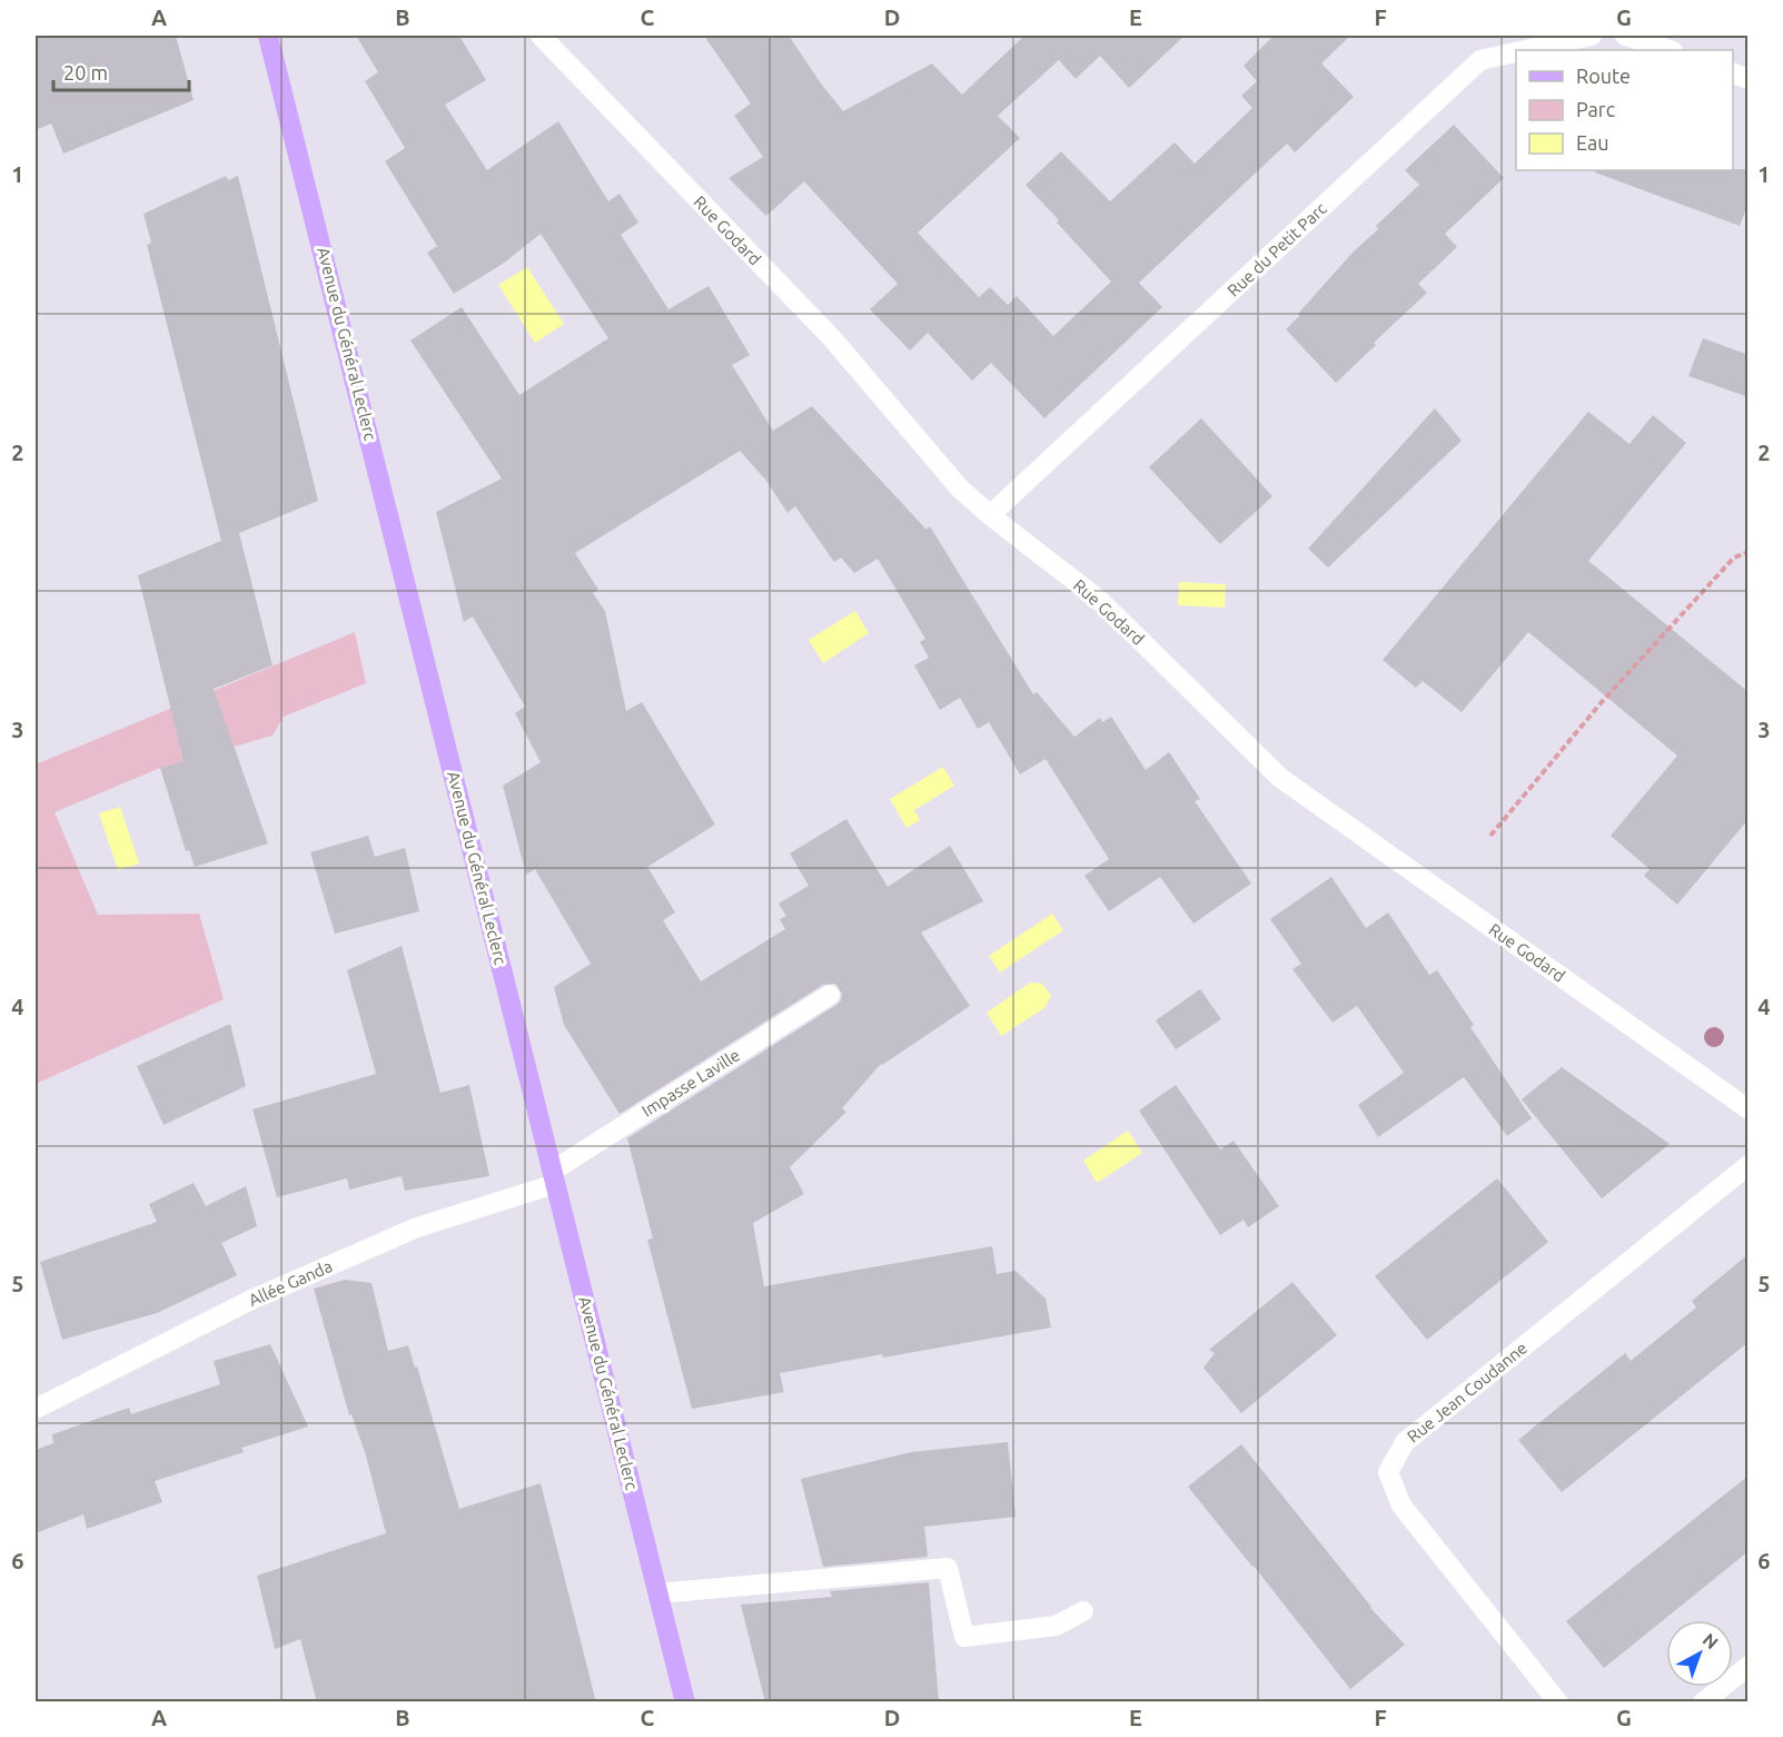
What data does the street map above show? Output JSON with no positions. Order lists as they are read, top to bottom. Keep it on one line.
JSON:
{"streets":{"main road":["Avenue du Général Leclerc"],"street":["Rue Godard","Rue du Petit Parc","Impasse Laville","Allée Ganda","Rue Jean Coudanne"]},"crossings":[["Rue Godard","Rue du Petit Parc"],["Avenue du Général Leclerc","Impasse Laville"],["Avenue du Général Leclerc","Allée Ganda"],["Impasse Laville","Allée Ganda"]],"legend":["Route","Parc","Eau"],"scale_bar":"20 m","north":"top right","grid":{"columns":["A","B","C","D","E","F","G"],"rows":["1","2","3","4","5","6"]}}
